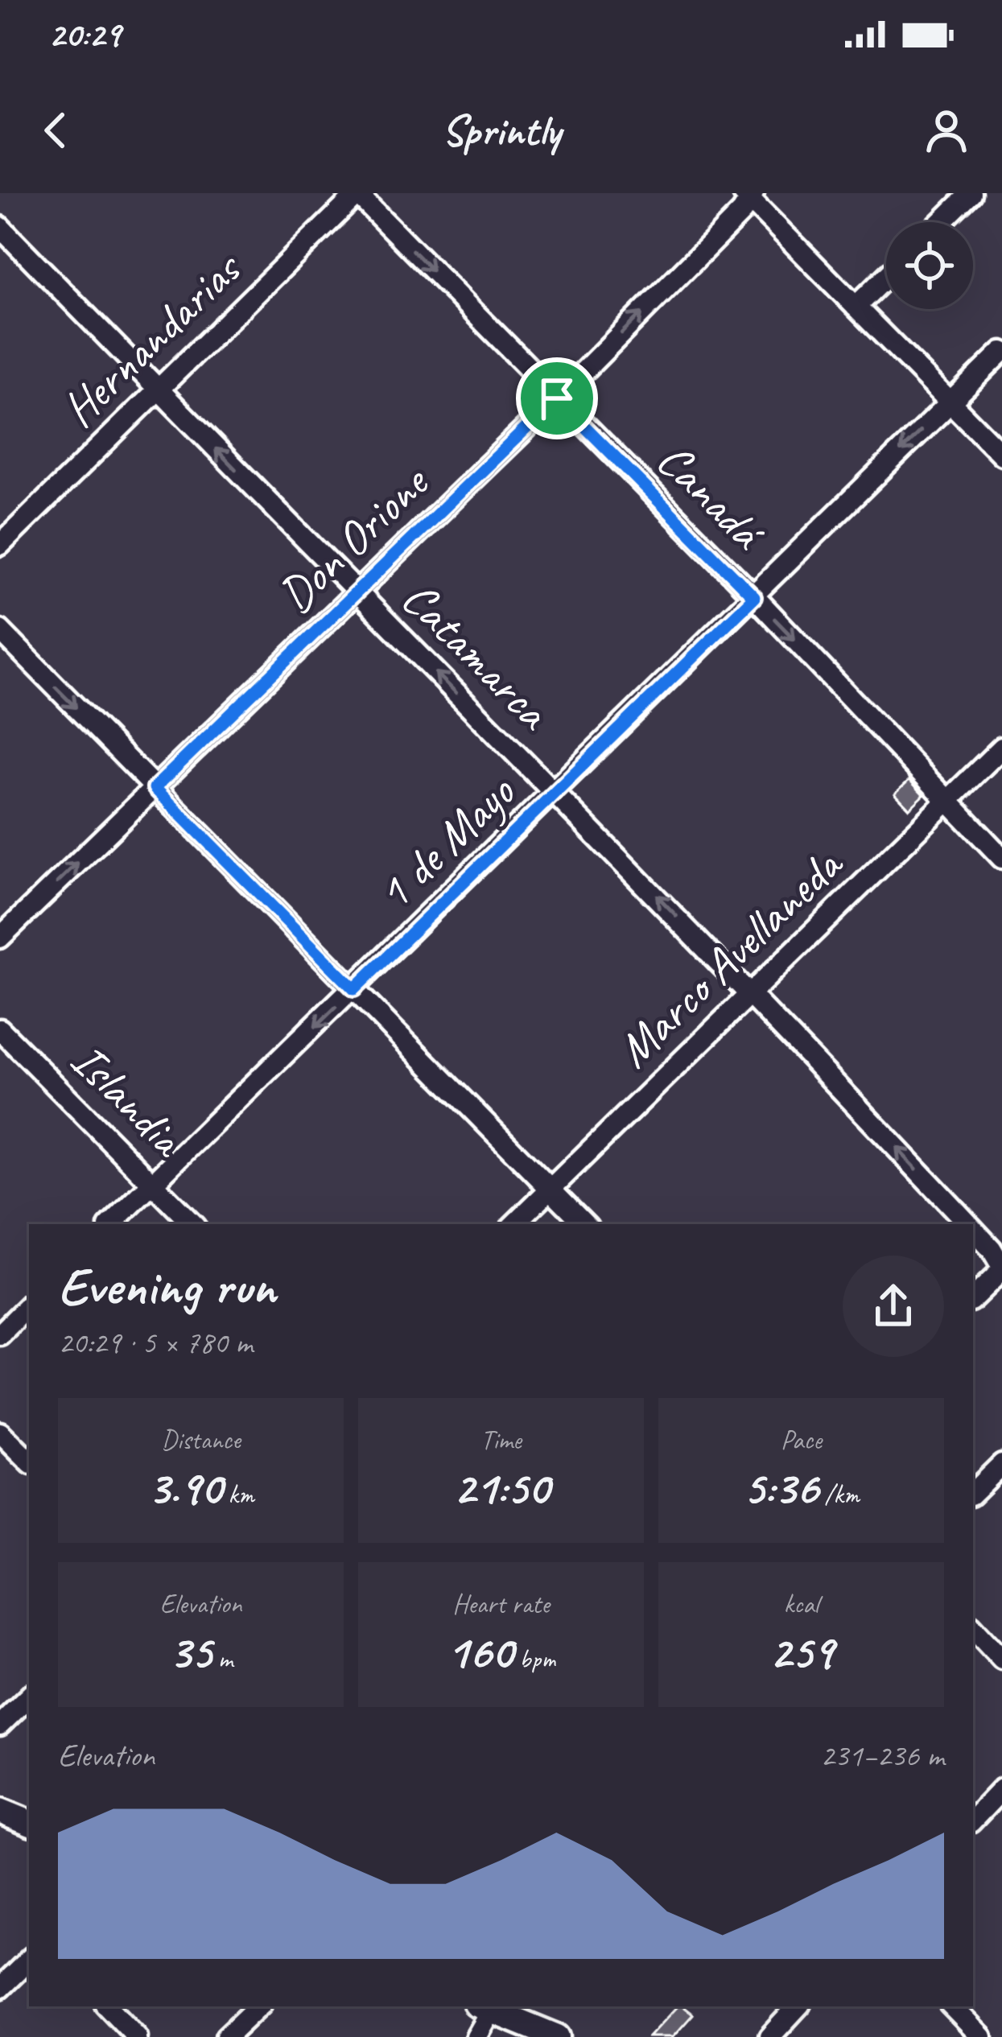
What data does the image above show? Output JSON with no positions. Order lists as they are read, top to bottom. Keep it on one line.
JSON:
{"streets":{"street":["Hernandarias","Canadá","Don Orione","Catamarca","1 de Mayo","Marco Avellaneda","Islandia"]},"crossings":[["Hernandarias","Canadá"],["Hernandarias","Catamarca"],["Canadá","Don Orione"],["Canadá","1 de Mayo"],["Canadá","Marco Avellaneda"],["Don Orione","Catamarca"],["Catamarca","1 de Mayo"],["Catamarca","Marco Avellaneda"],["1 de Mayo","Islandia"]],"one_way":["Canadá","Don Orione","Catamarca","1 de Mayo"],"page":{"status":"20:29","header":"Sprintly","heading":["Evening run","20:29 · 5 × 780 m"],"stats":[["Distance","3.90 km"],["Time","21:50"],["Pace","5:36 /km"],["Elevation","35 m"],["Heart rate","160 bpm"],["kcal","259"]],"chart":["Elevation","231–236 m"]}}
